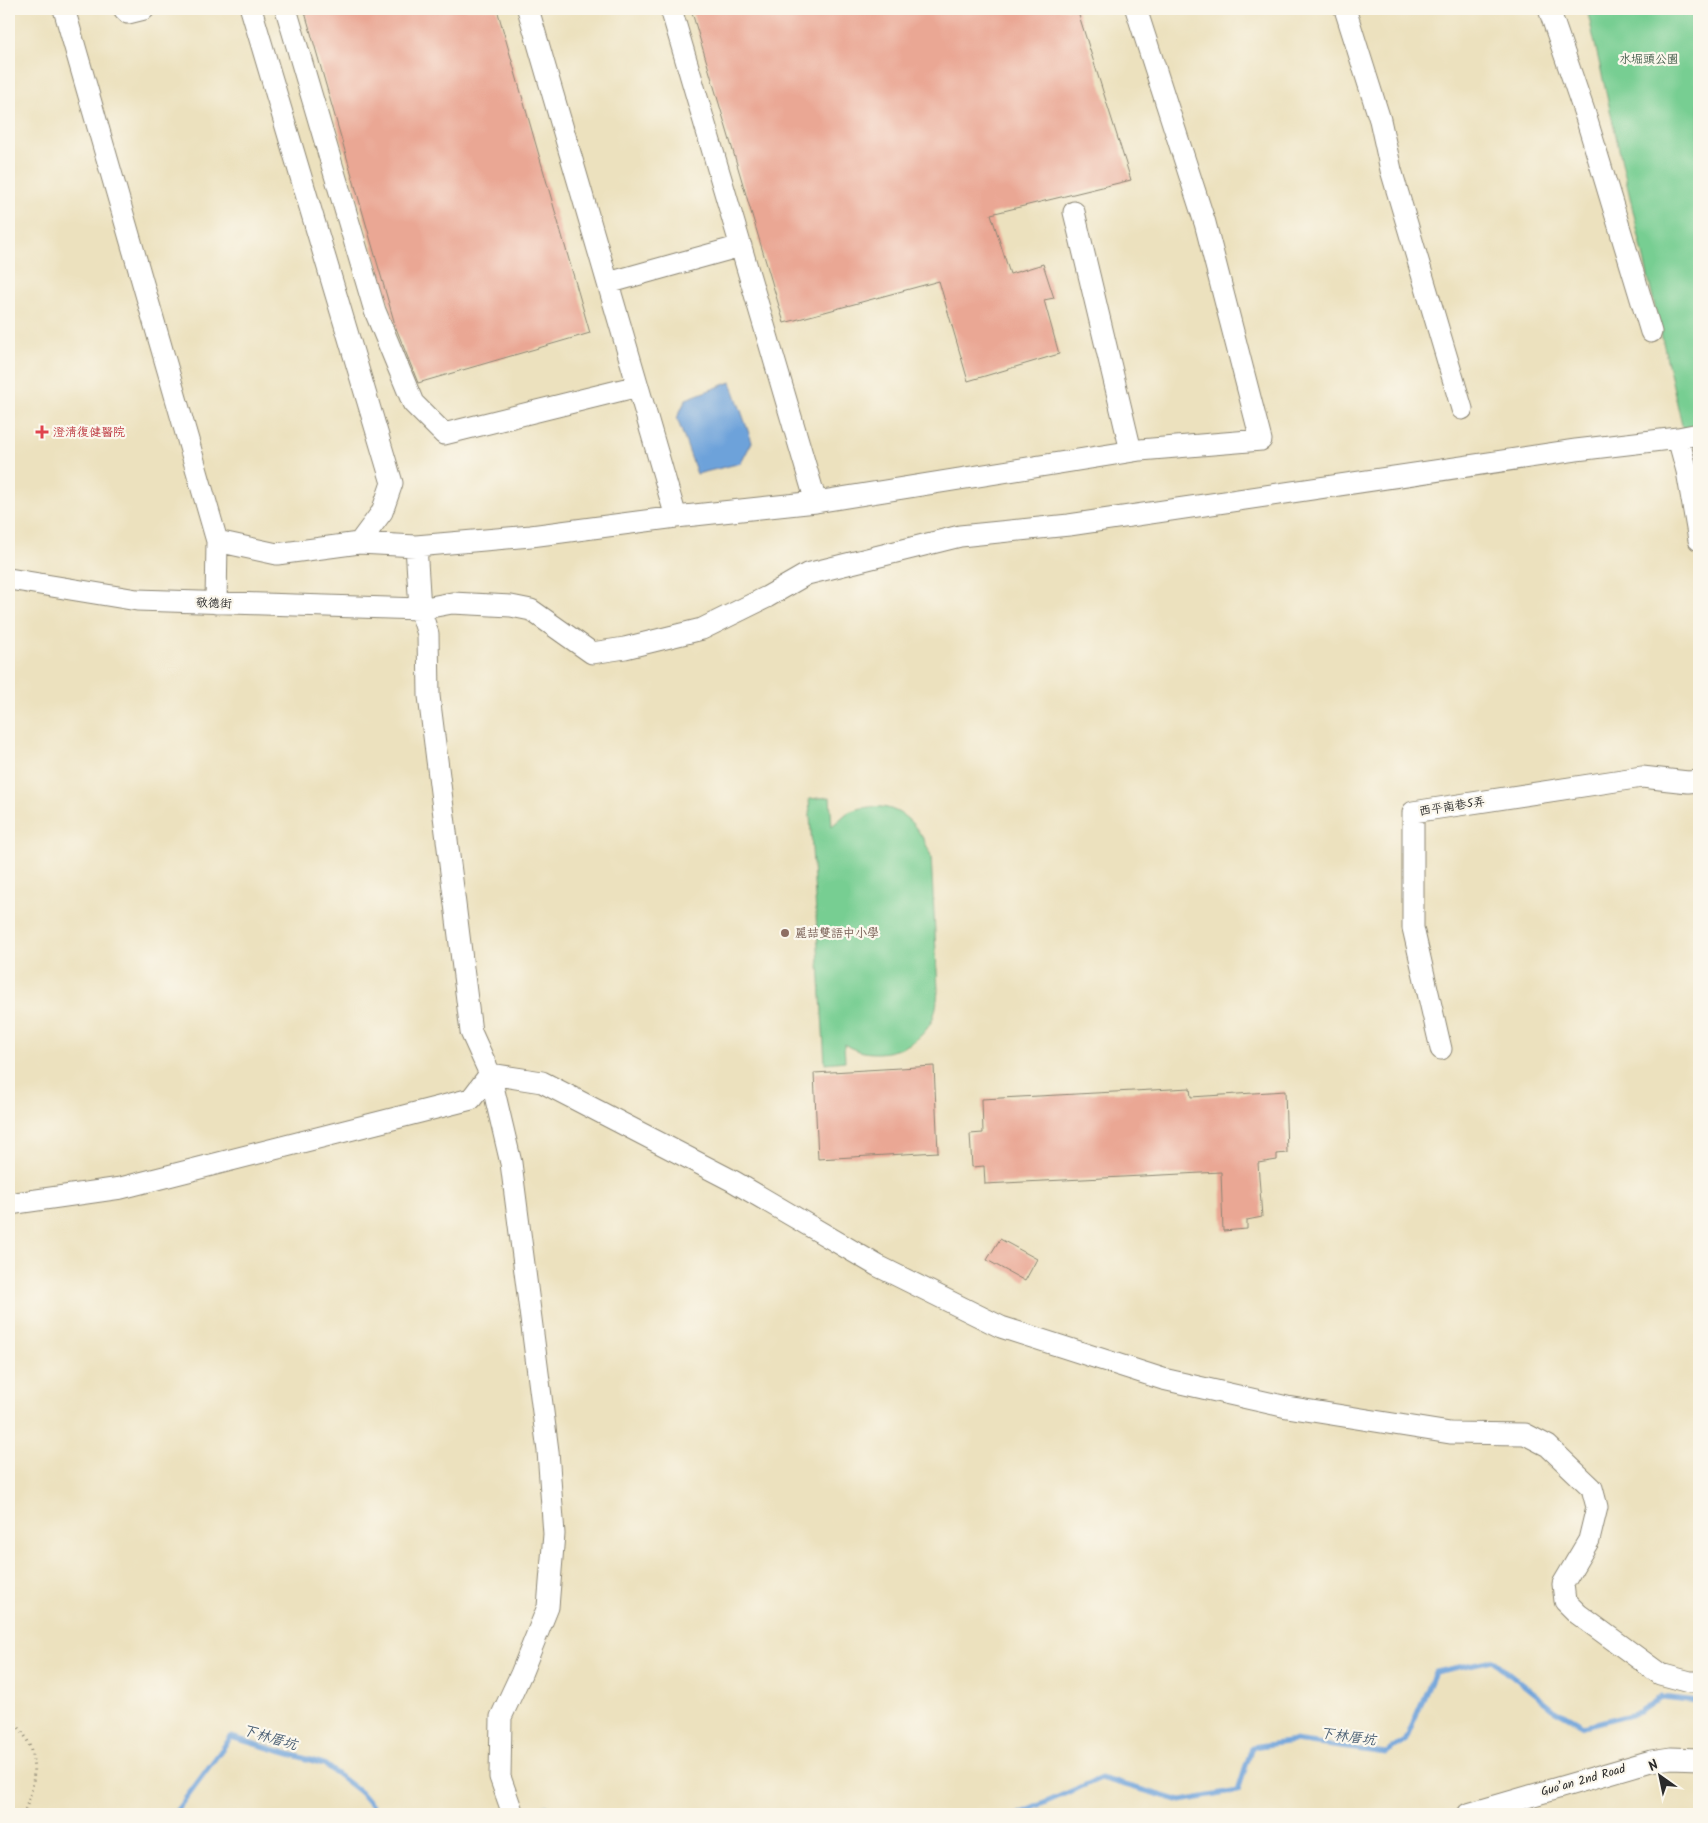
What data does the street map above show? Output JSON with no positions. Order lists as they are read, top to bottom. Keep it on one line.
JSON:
{"streets":{"street":["敬德街","西平南巷5弄","Guo’an 2nd Road"]},"water":["下林厝坑"],"parks":["水堀頭公園"],"places":{"health":["澄清復健醫院"],"other":["麗喆雙語中小學"]},"north":"top left"}
